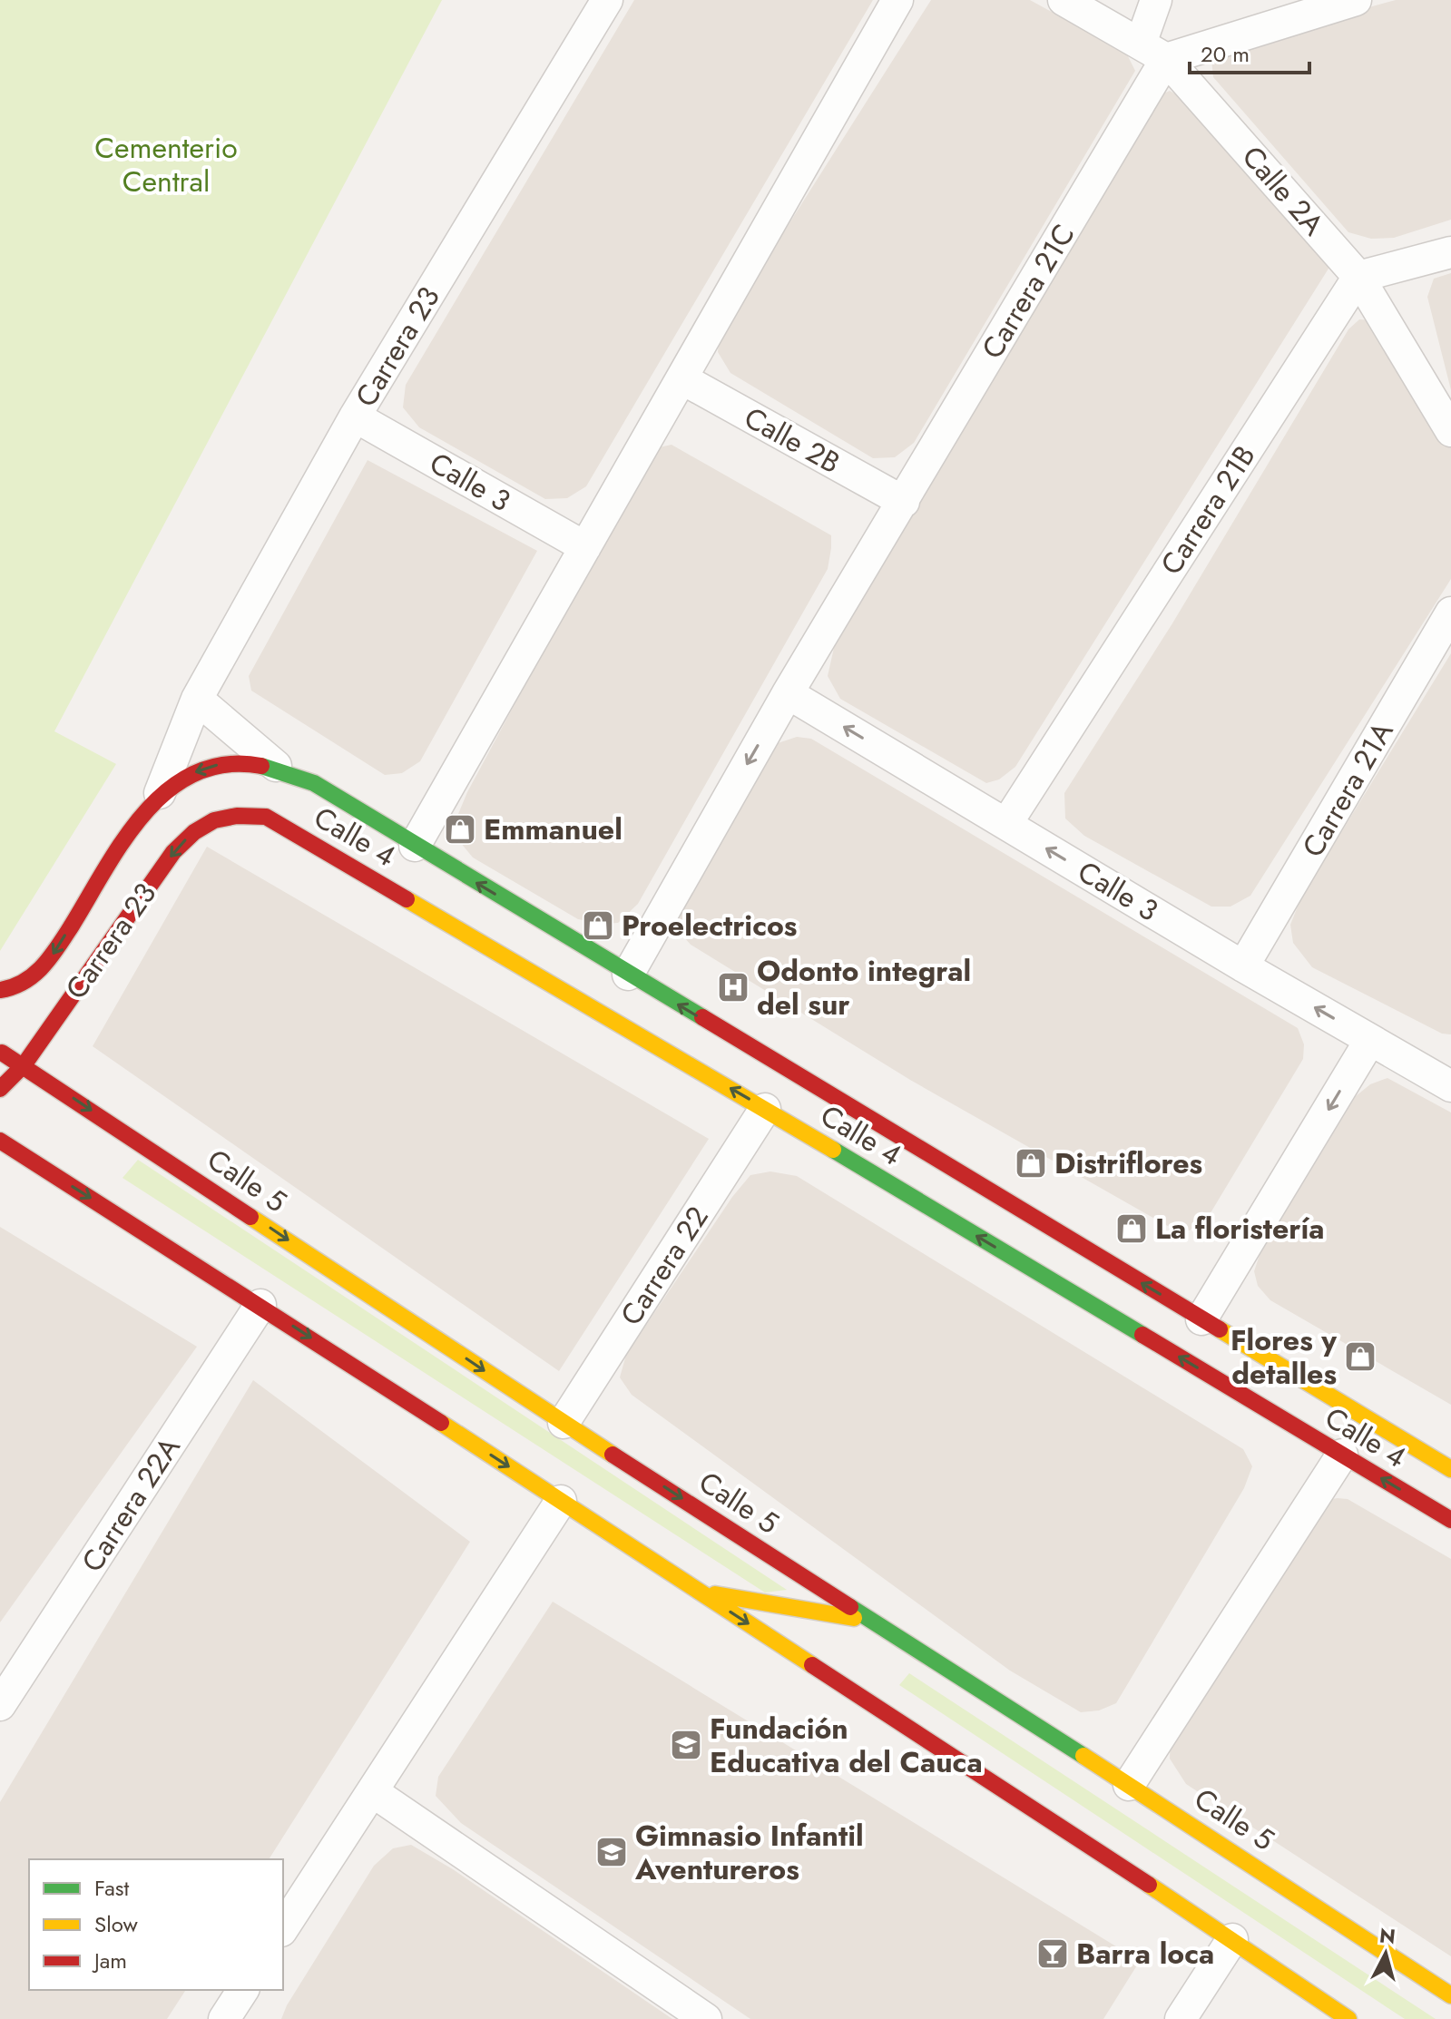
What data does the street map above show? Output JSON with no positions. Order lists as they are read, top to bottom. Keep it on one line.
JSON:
{"streets":{"main road":["Carrera 23","Calle 4","Calle 5"],"street":["Calle 2A","Carrera 21C","Calle 2B","Calle 3","Carrera 21B","Carrera 21A","Carrera 22","Carrera 22A"]},"crossings":[["Calle 2A","Carrera 21C"],["Calle 2A","Carrera 21B"],["Carrera 21C","Calle 2B"],["Carrera 21C","Calle 3"],["Carrera 21C","Calle 4"],["Carrera 23","Calle 3"],["Carrera 23","Calle 4"],["Carrera 23","Calle 5"],["Calle 3","Carrera 21B"],["Calle 3","Carrera 21A"],["Calle 4","Carrera 22"],["Calle 5","Carrera 22"]],"one_way":["Carrera 23","Calle 3","Calle 4"],"parks":["Cementerio Central"],"places":{"shop":["Emmanuel","Proelectricos","Distriflores","La floristería","Flores y detalles"],"hospital":["Odonto integral del sur"],"school or university":["Fundación Educativa del Cauca","Gimnasio Infantil Aventureros"],"bar":["Barra loca"]},"legend":["Fast","Slow","Jam"],"scale_bar":"20 m","north":"top"}
